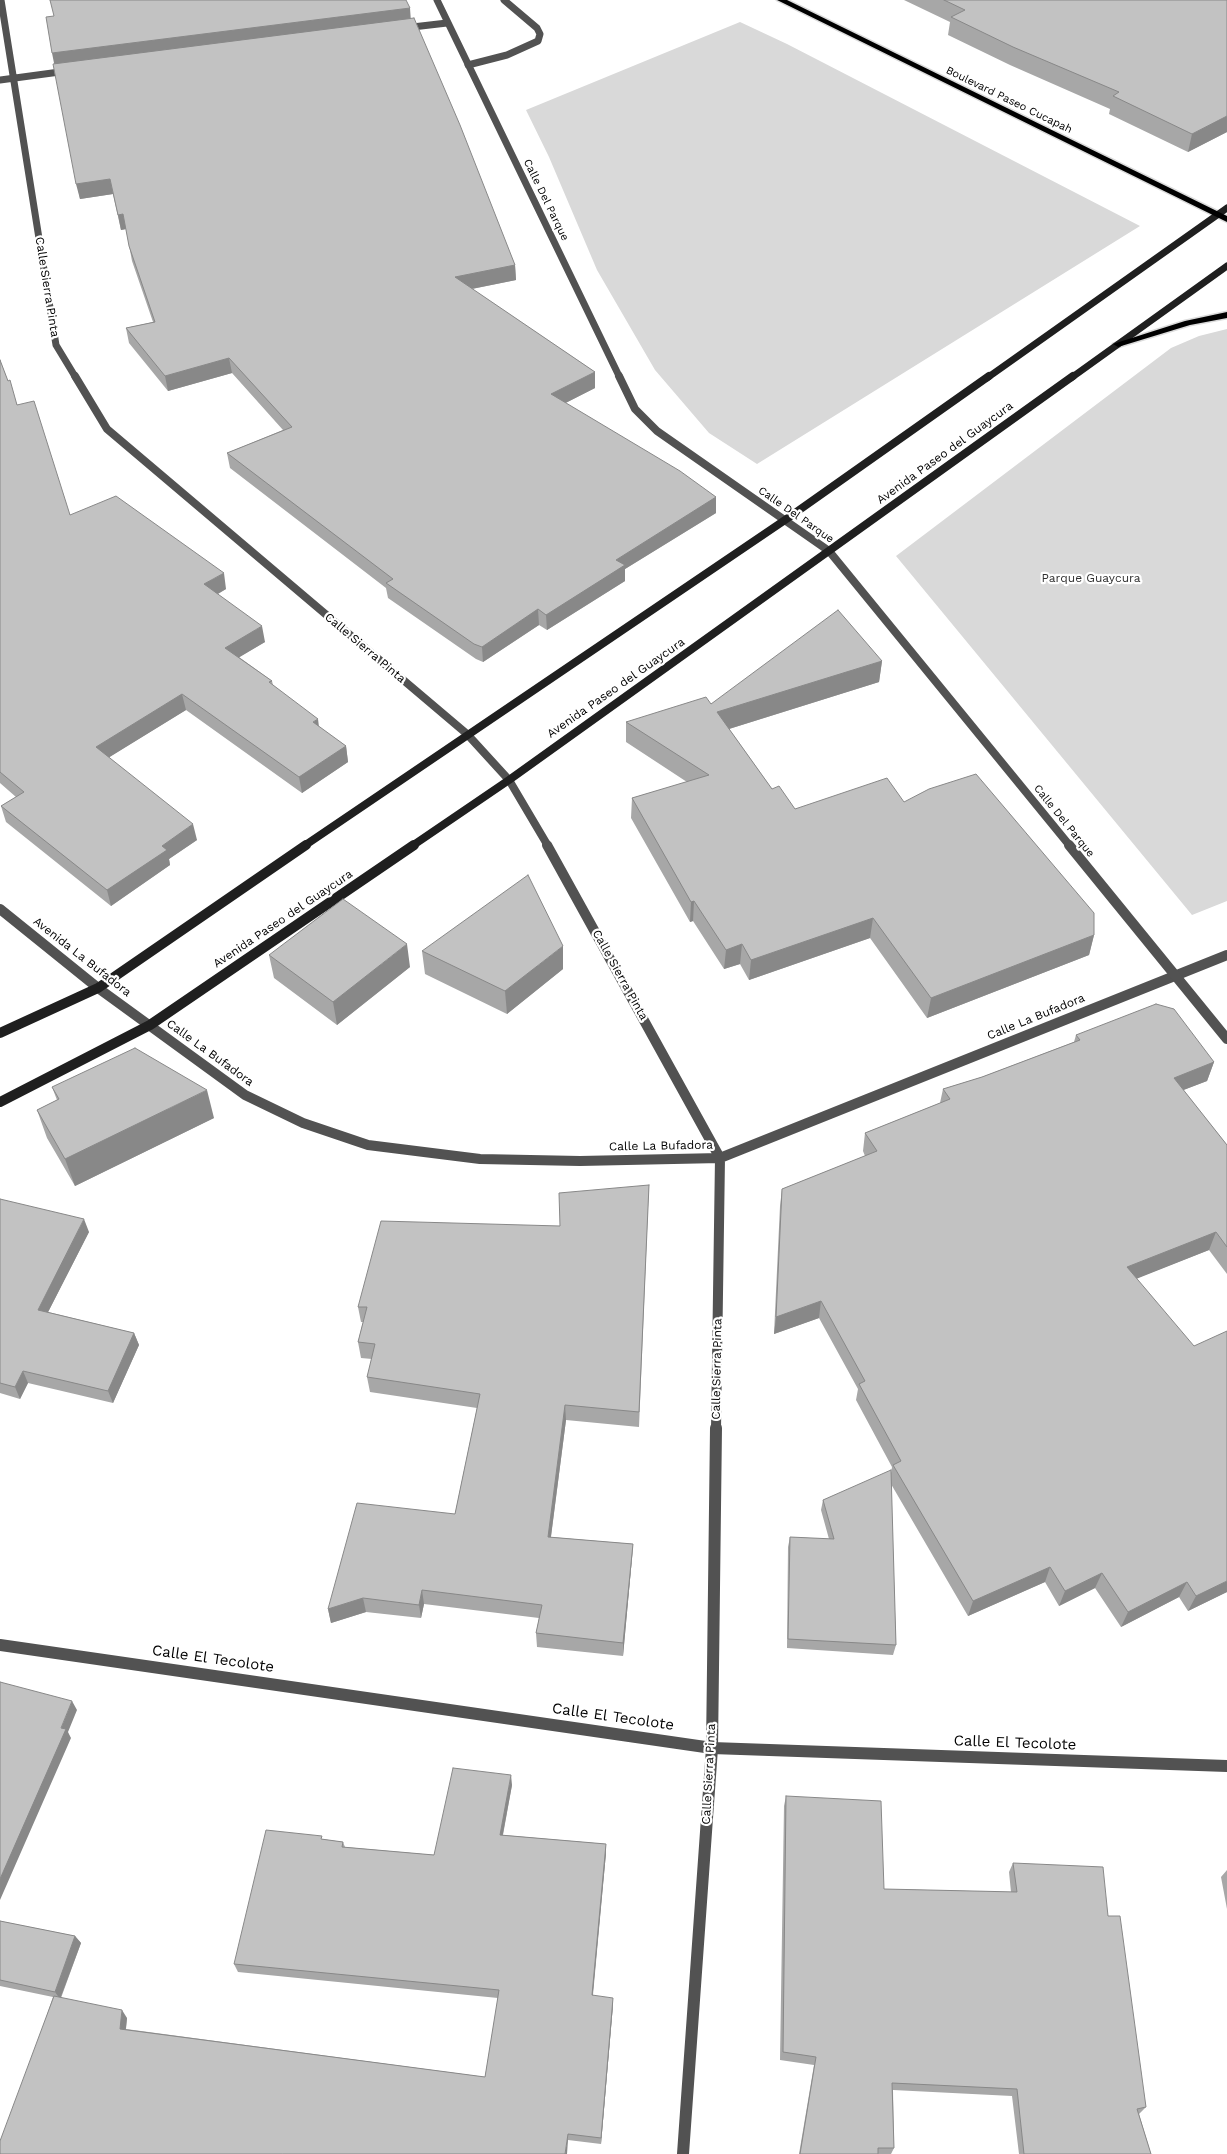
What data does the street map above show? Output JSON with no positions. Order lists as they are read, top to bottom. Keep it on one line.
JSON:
{"streets":{"main road":["Boulevard Paseo Cucapah","Avenida Paseo del Guaycura"],"street":["Calle Del Parque","Calle Sierra Pinta","Avenida La Bufadora","Calle La Bufadora","Calle El Tecolote"]},"crossings":[["Calle Del Parque","Avenida Paseo del Guaycura"],["Calle Del Parque","Calle La Bufadora"],["Calle Sierra Pinta","Avenida Paseo del Guaycura"],["Calle Sierra Pinta","Calle La Bufadora"],["Calle Sierra Pinta","Calle El Tecolote"],["Avenida Paseo del Guaycura","Avenida La Bufadora"],["Avenida Paseo del Guaycura","Calle La Bufadora"],["Avenida La Bufadora","Calle La Bufadora"]],"parks":["Parque Guaycura"]}
